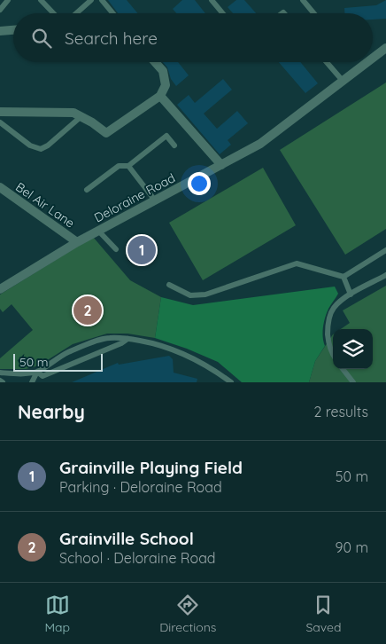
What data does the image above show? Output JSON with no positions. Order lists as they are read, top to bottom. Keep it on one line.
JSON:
{"streets":{"street":["Deloraine Road","Bel Air Lane"]},"crossings":[["Deloraine Road","Bel Air Lane"]],"scale_bar":"50 m","page":{"search":"Search here","pins":["1","2"],"scale":"50 m","heading":["Nearby","2 results"],"list":[{"mark":"1","name":"Grainville Playing Field","note":"Parking · Deloraine Road","value":"50 m"},{"mark":"2","name":"Grainville School","note":"School · Deloraine Road","value":"90 m"}],"nav":["Map","Directions","Saved"]}}
